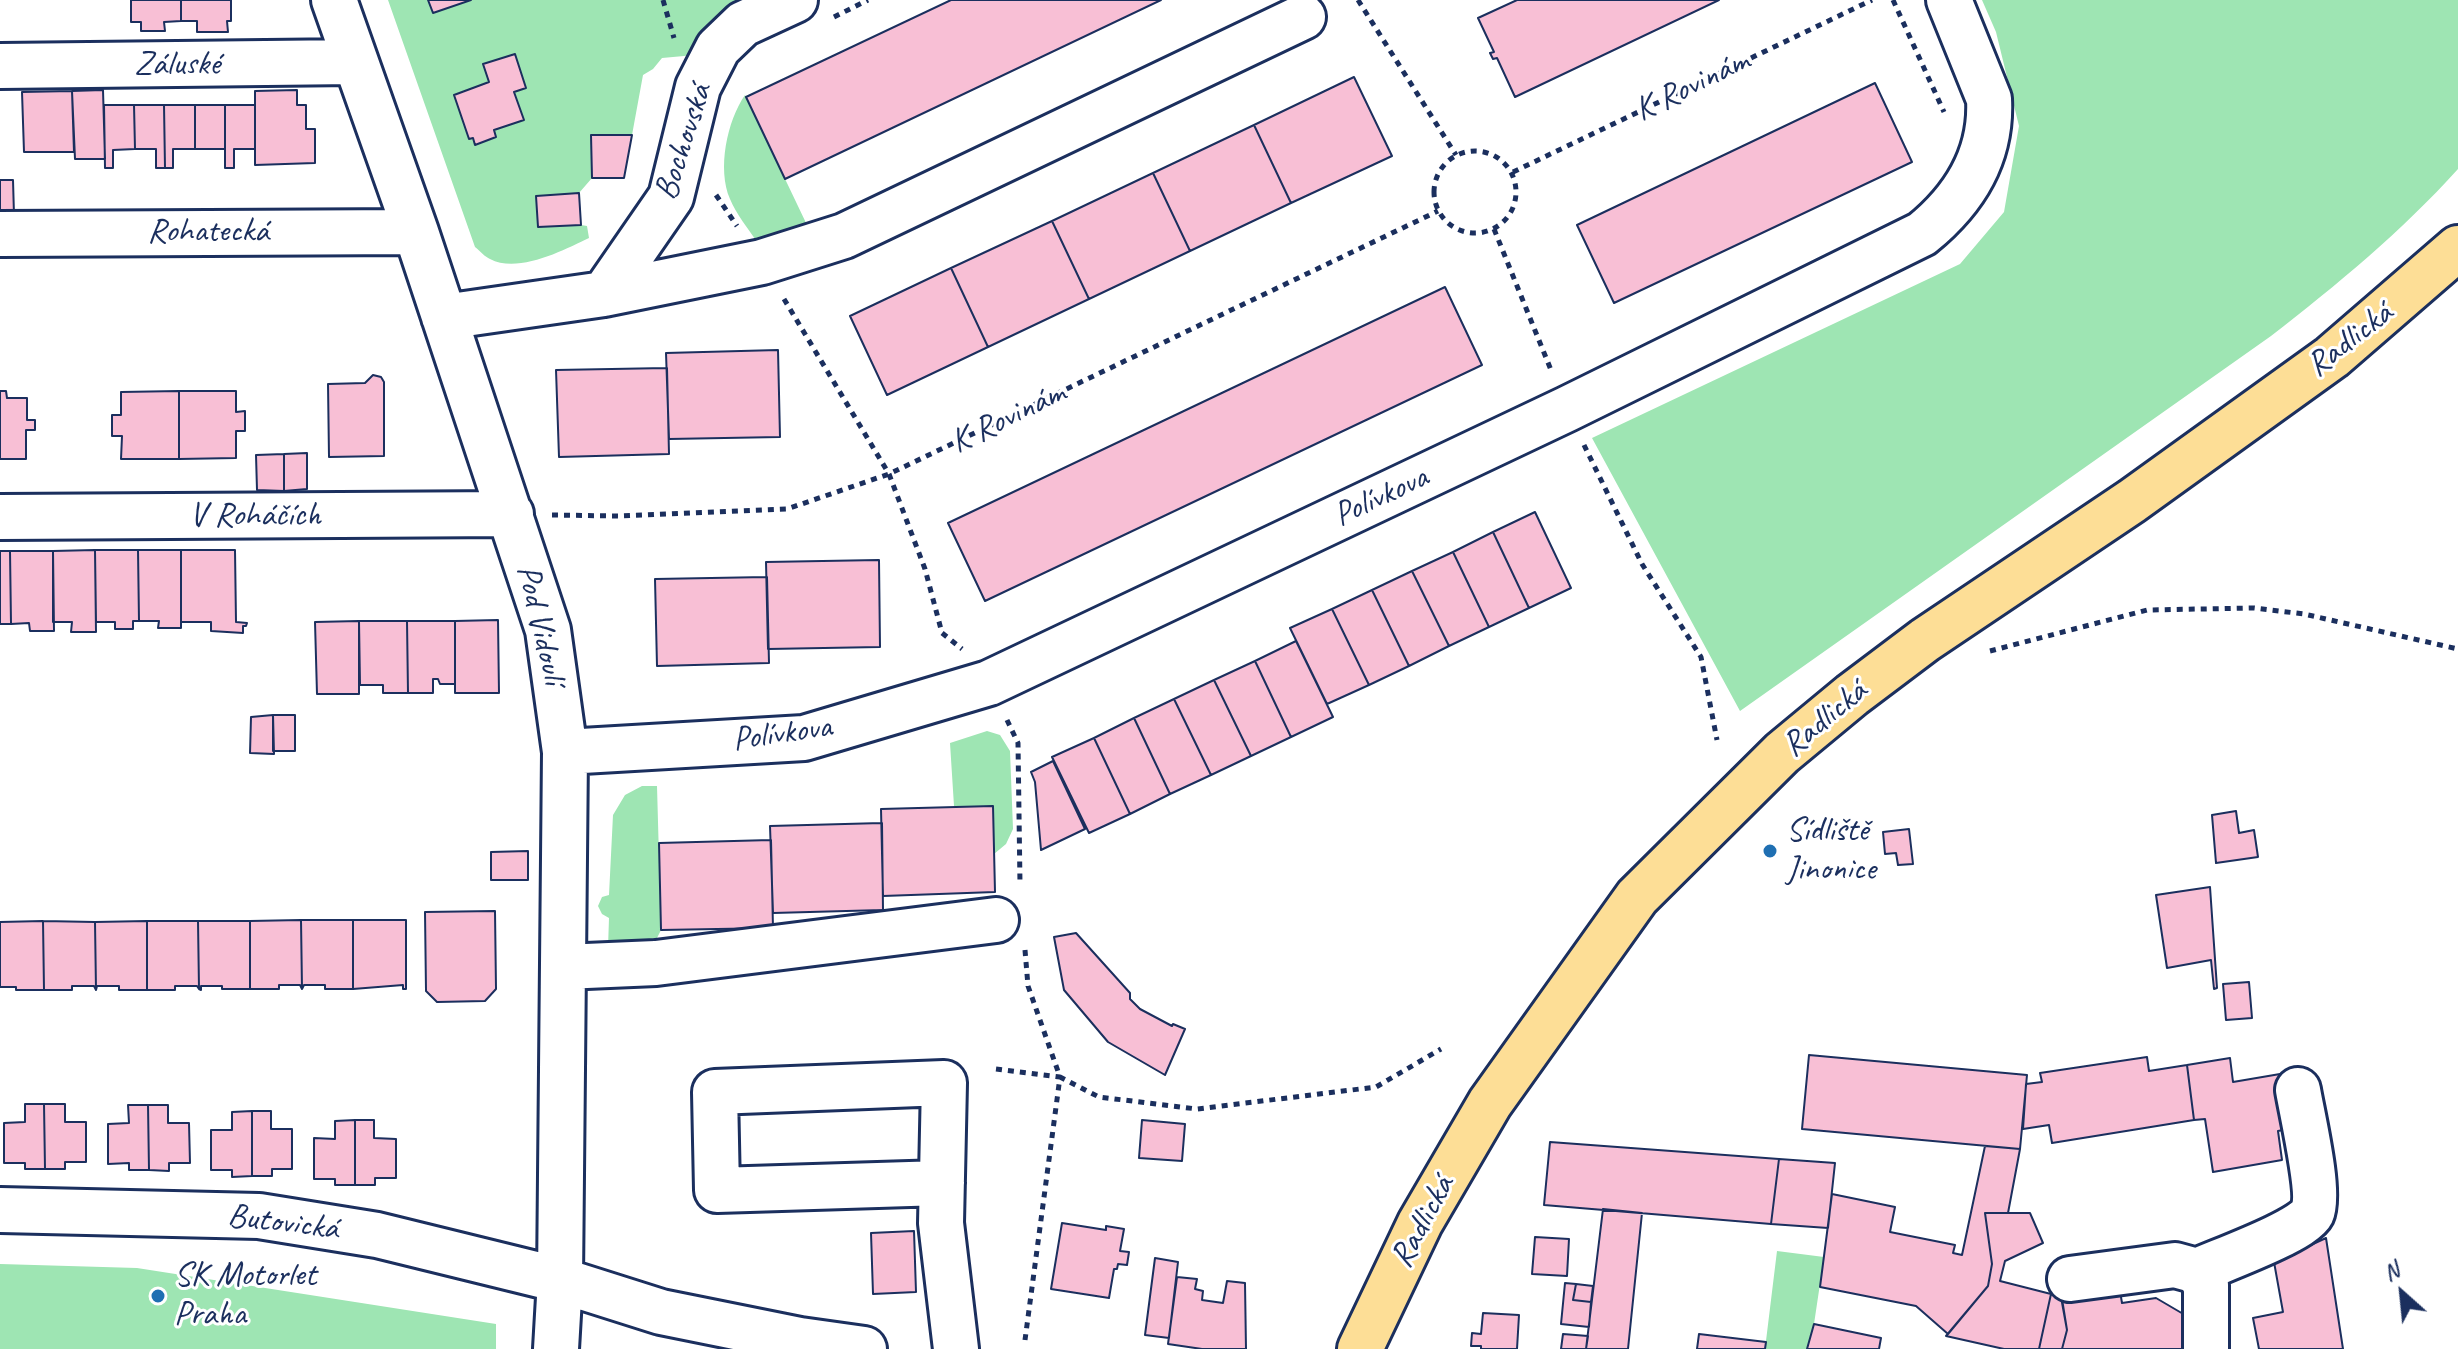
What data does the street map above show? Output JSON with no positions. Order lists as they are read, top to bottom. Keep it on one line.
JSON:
{"streets":{"main road":["Radlická"],"street":["Záluské","Bochovská","Rohatecká","Polívkova","V Roháčích","Pod Vidoulí","Butovická"],"path":["K Rovinám"]},"crossings":[["Záluské","Pod Vidoulí"],["K Rovinám","V Roháčích"],["K Rovinám","Pod Vidoulí"],["Rohatecká","Pod Vidoulí"],["Polívkova","Pod Vidoulí"],["V Roháčích","Pod Vidoulí"],["Pod Vidoulí","Butovická"]],"places":["Sídliště Jinonice","SK Motorlet Praha"],"north":"top left"}
